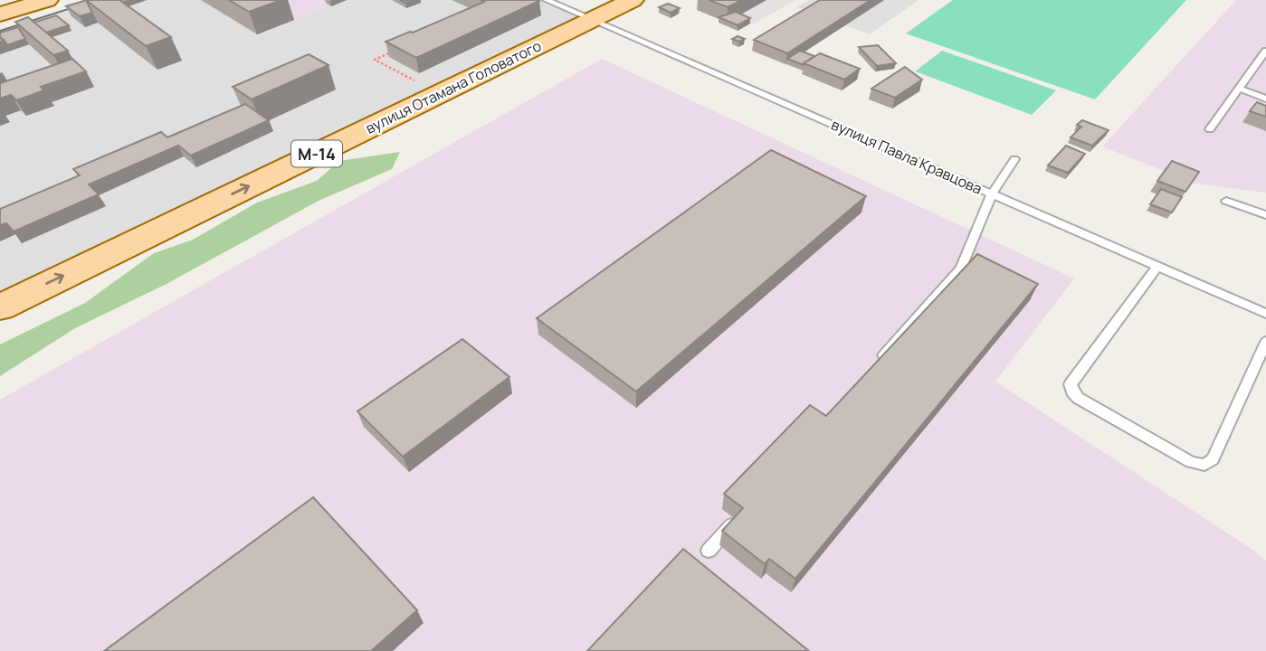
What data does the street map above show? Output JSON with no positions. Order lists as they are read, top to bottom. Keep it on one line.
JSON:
{"streets":{"main road":["вулиця Отамана Головатого","М-14"],"lane":["вулиця Павла Кравцова"]},"crossings":[["вулиця Отамана Головатого","вулиця Павла Кравцова"]],"one_way":["вулиця Отамана Головатого"]}
